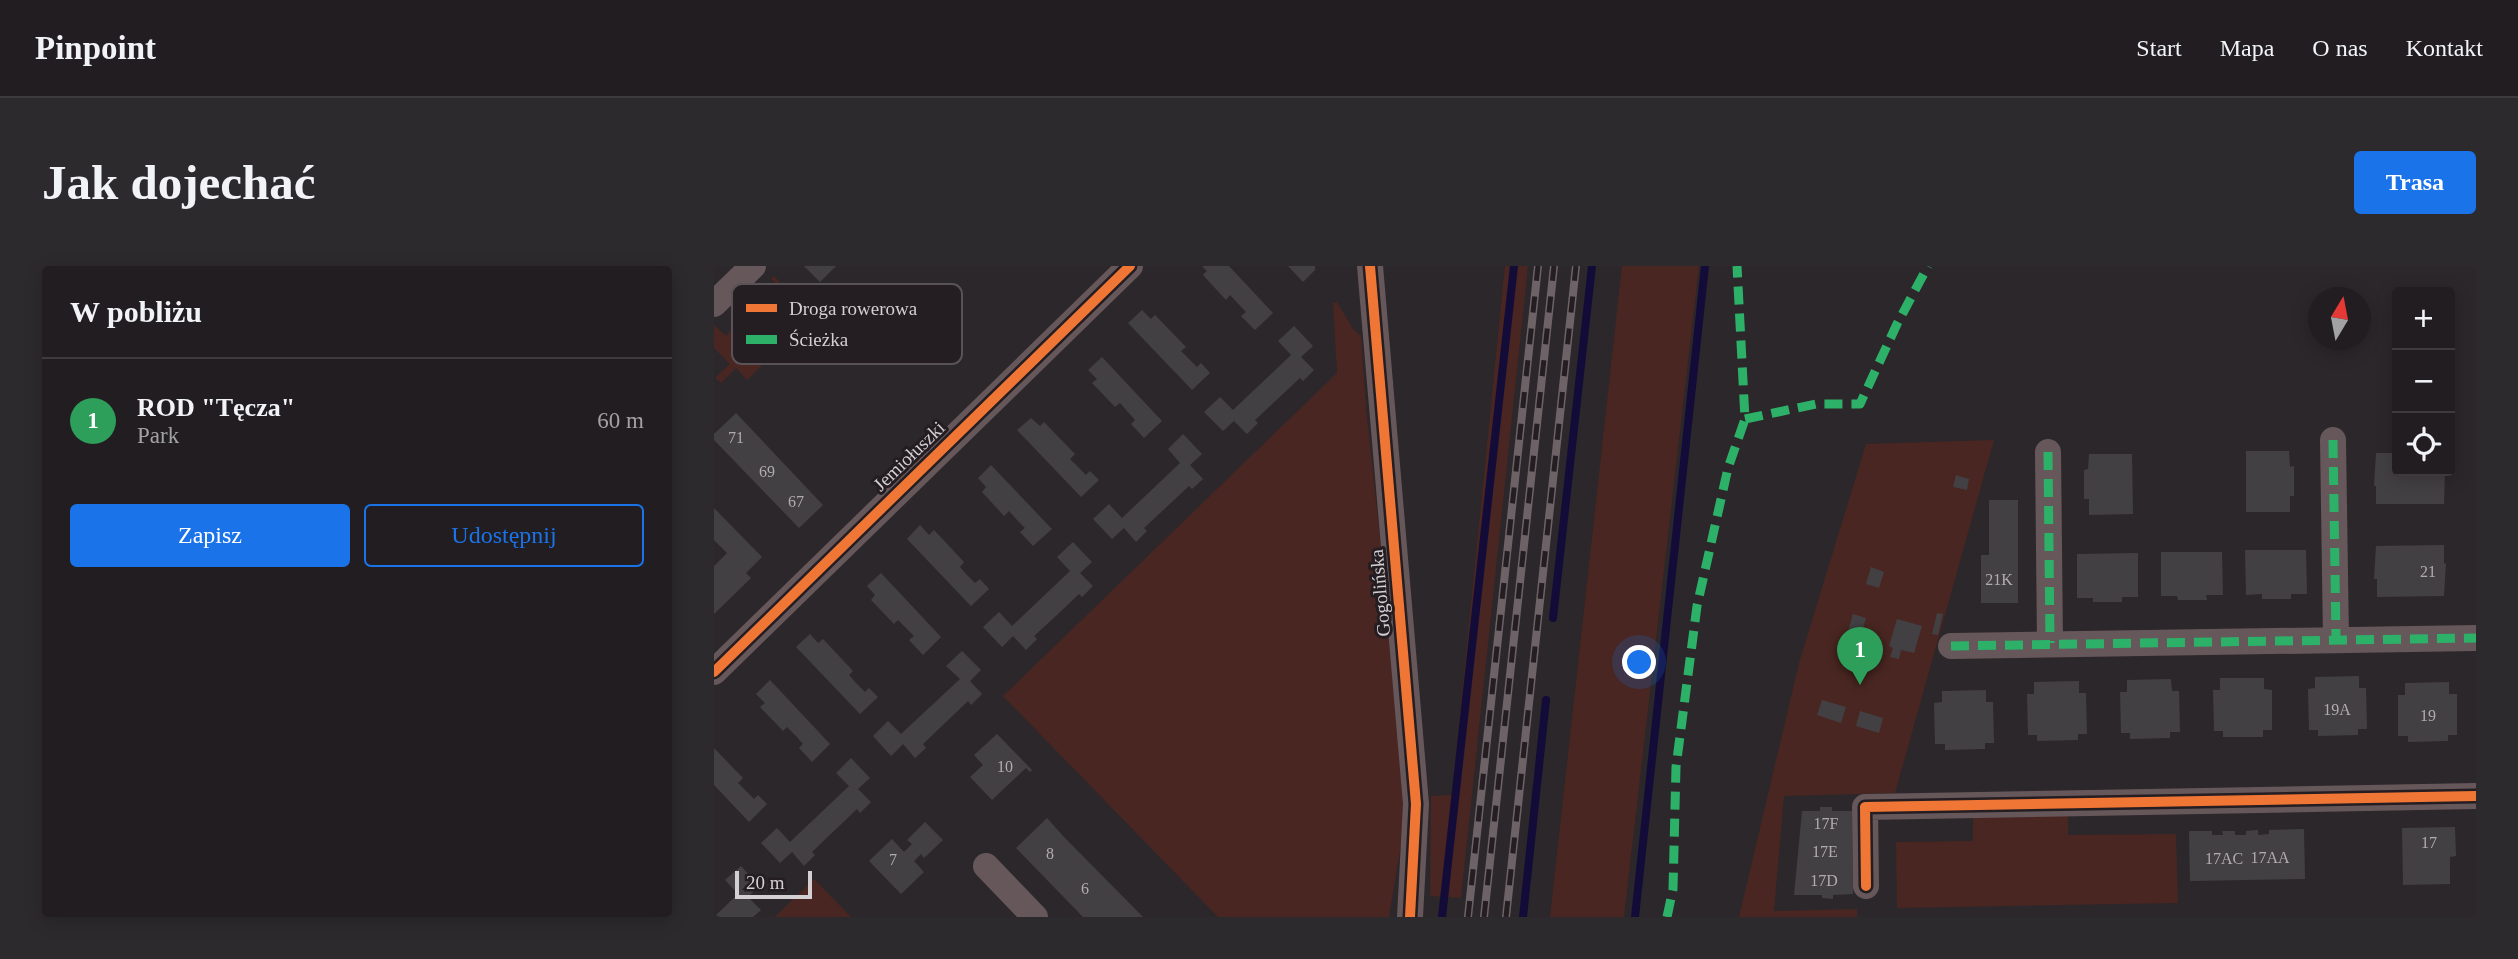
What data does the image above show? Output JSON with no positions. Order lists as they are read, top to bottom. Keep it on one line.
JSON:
{"streets":{"street":["Jemiołuszki","Gogolińska"]},"house_numbers":["71","69","67","21","21K","19A","19","10","17F","17","17E","8","17AA","17AC","7","17D","6"],"legend":["Droga rowerowa","Ścieżka"],"scale_bar":"20 m","north":"top","page":{"header":"Pinpoint","nav":["Start","Mapa","O nas","Kontakt"],"buttons":["Trasa",["Zapisz","Udostępnij"]],"title":"Jak dojechać","heading":"W pobliżu","map_buttons":["+","−"],"list":[{"mark":"1","name":"ROD \"Tęcza\"","note":"Park","value":"60 m"}],"pins":"1","scale":"20 m"}}
